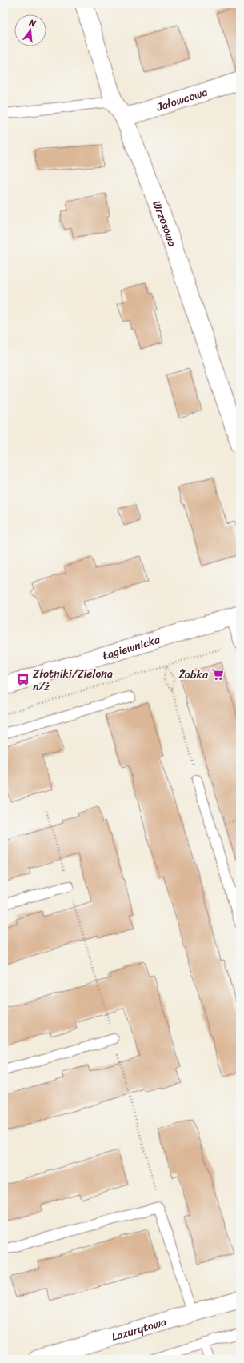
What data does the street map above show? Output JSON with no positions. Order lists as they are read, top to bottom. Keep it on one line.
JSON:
{"streets":{"street":["Jałowcowa","Wrzosowa","Łagiewnicka","Lazurytowa"]},"crossings":[["Jałowcowa","Wrzosowa"]],"places":{"supermarket":["Żabka"],"bus stop":["Złotniki/Zielona n/ż"]},"north":"top"}
